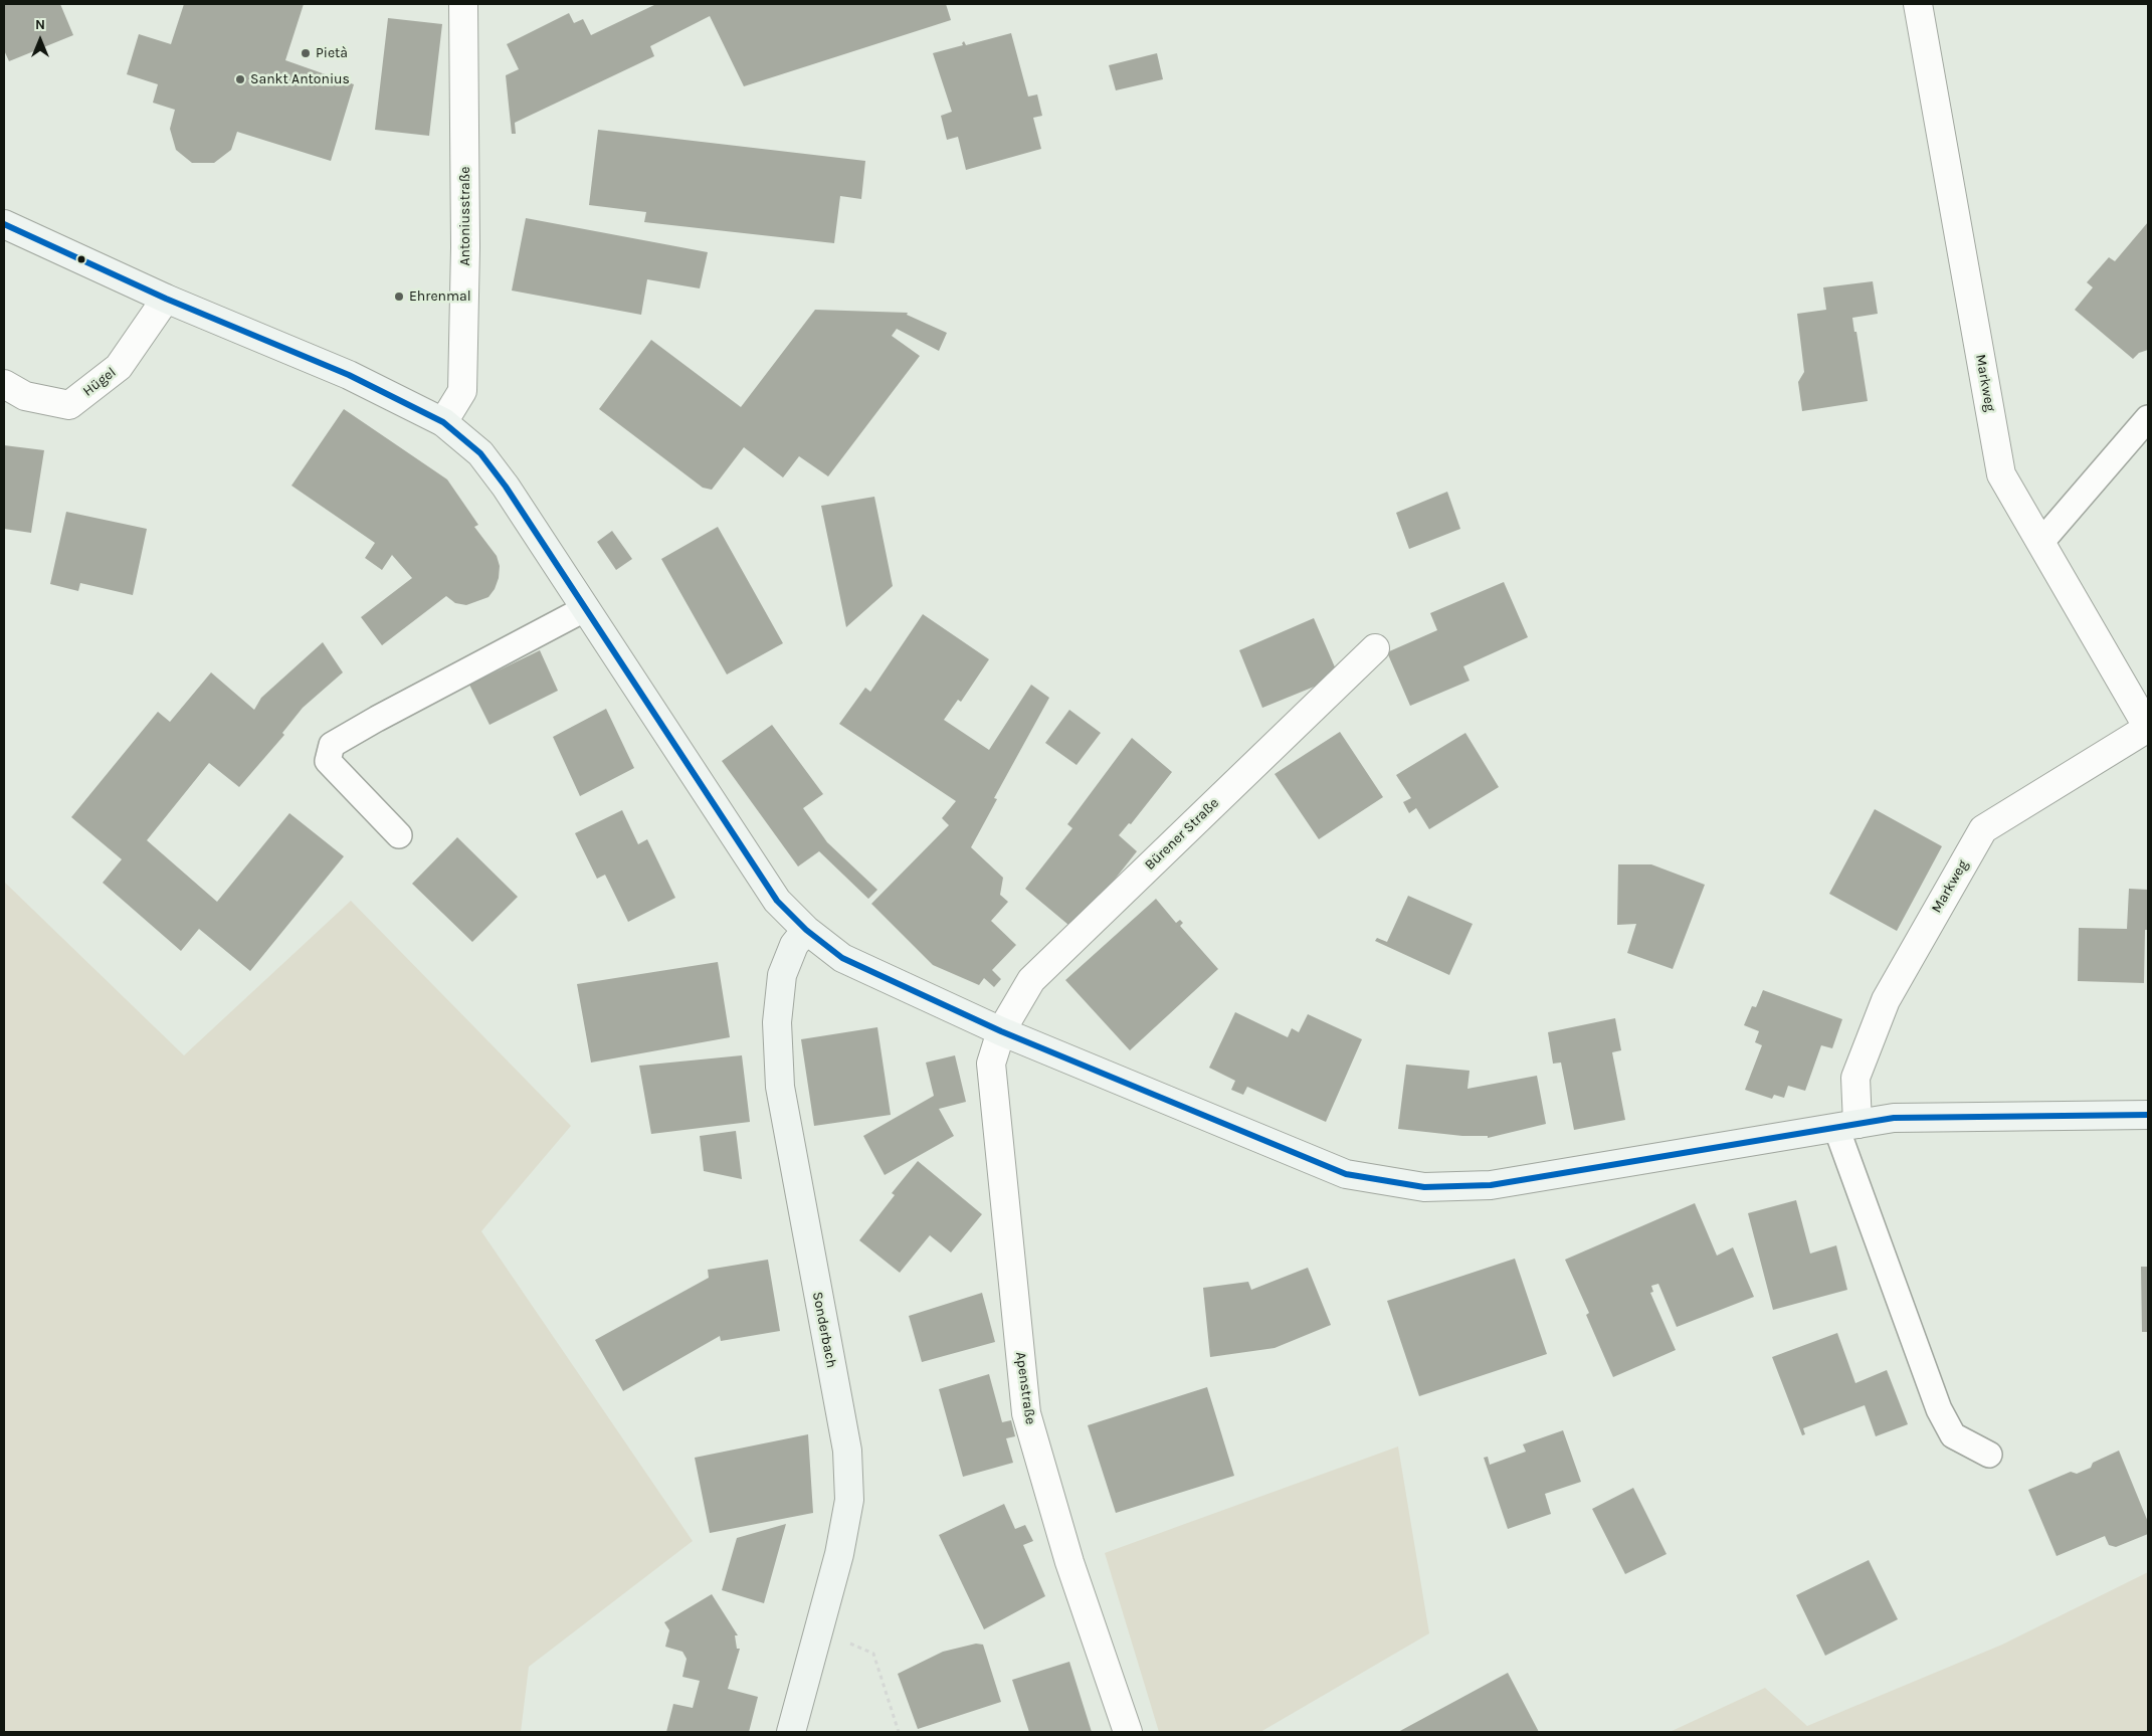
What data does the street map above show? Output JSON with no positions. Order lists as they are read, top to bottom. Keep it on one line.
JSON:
{"streets":{"street":["Antoniusstraße","Hügel","Markweg","Bürener Straße","Sonderbach","Apenstraße"]},"crossings":[["Bürener Straße","Apenstraße"]],"places":["Pietà","Sankt Antonius","Ehrenmal"],"north":"top"}
